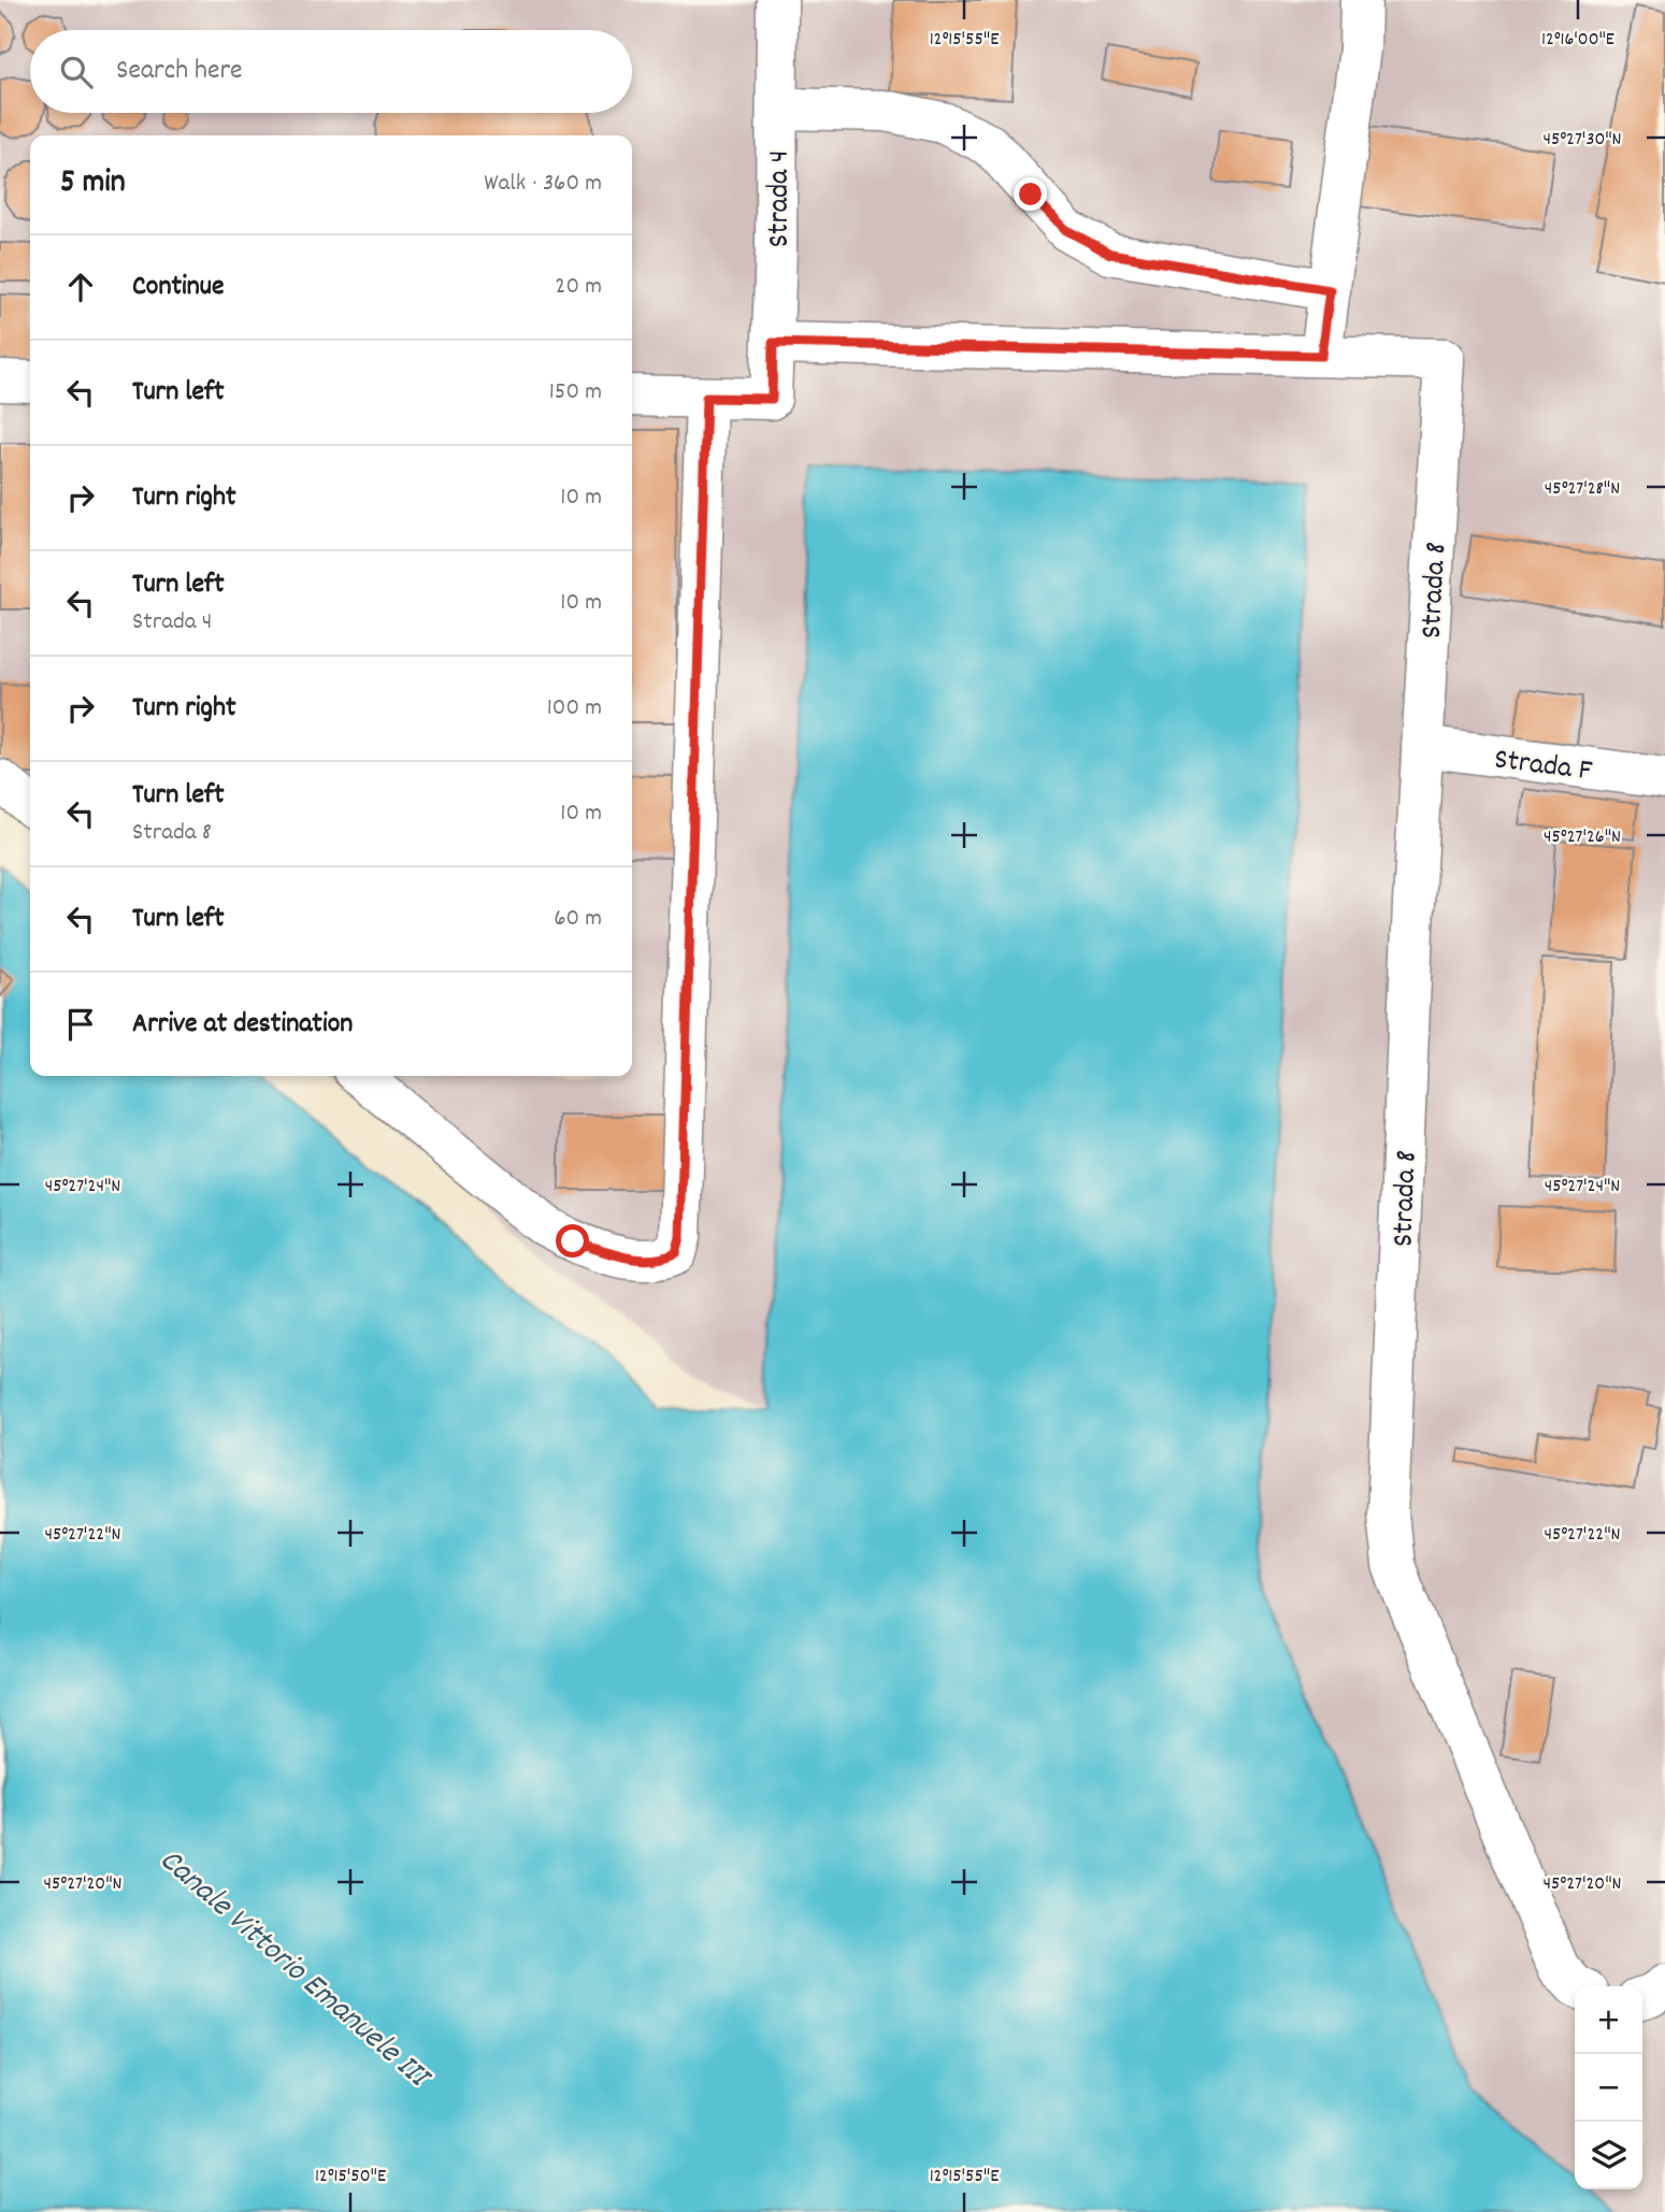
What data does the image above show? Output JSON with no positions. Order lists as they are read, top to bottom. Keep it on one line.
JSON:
{"streets":{"lane":["Strada 4","Strada 8","Strada F"]},"crossings":[["Strada 8","Strada F"]],"water":["Canale Vittorio Emanuele III"],"page":{"search":"Search here","heading":["5 min","Walk · 360 m"],"list":[["Continue","20 m"],["Turn left","150 m"],["Turn right","10 m"],["Turn left","Strada 4","10 m"],["Turn right","100 m"],["Turn left","Strada 8","10 m"],["Turn left","60 m"],"Arrive at destination"],"map_buttons":["+","−"]},"coordinates":["12°15'55\"E","12°16'00\"E","45°27'30\"N","45°27'28\"N","45°27'26\"N","45°27'24\"N","45°27'22\"N","45°27'20\"N","12°15'50\"E"]}
